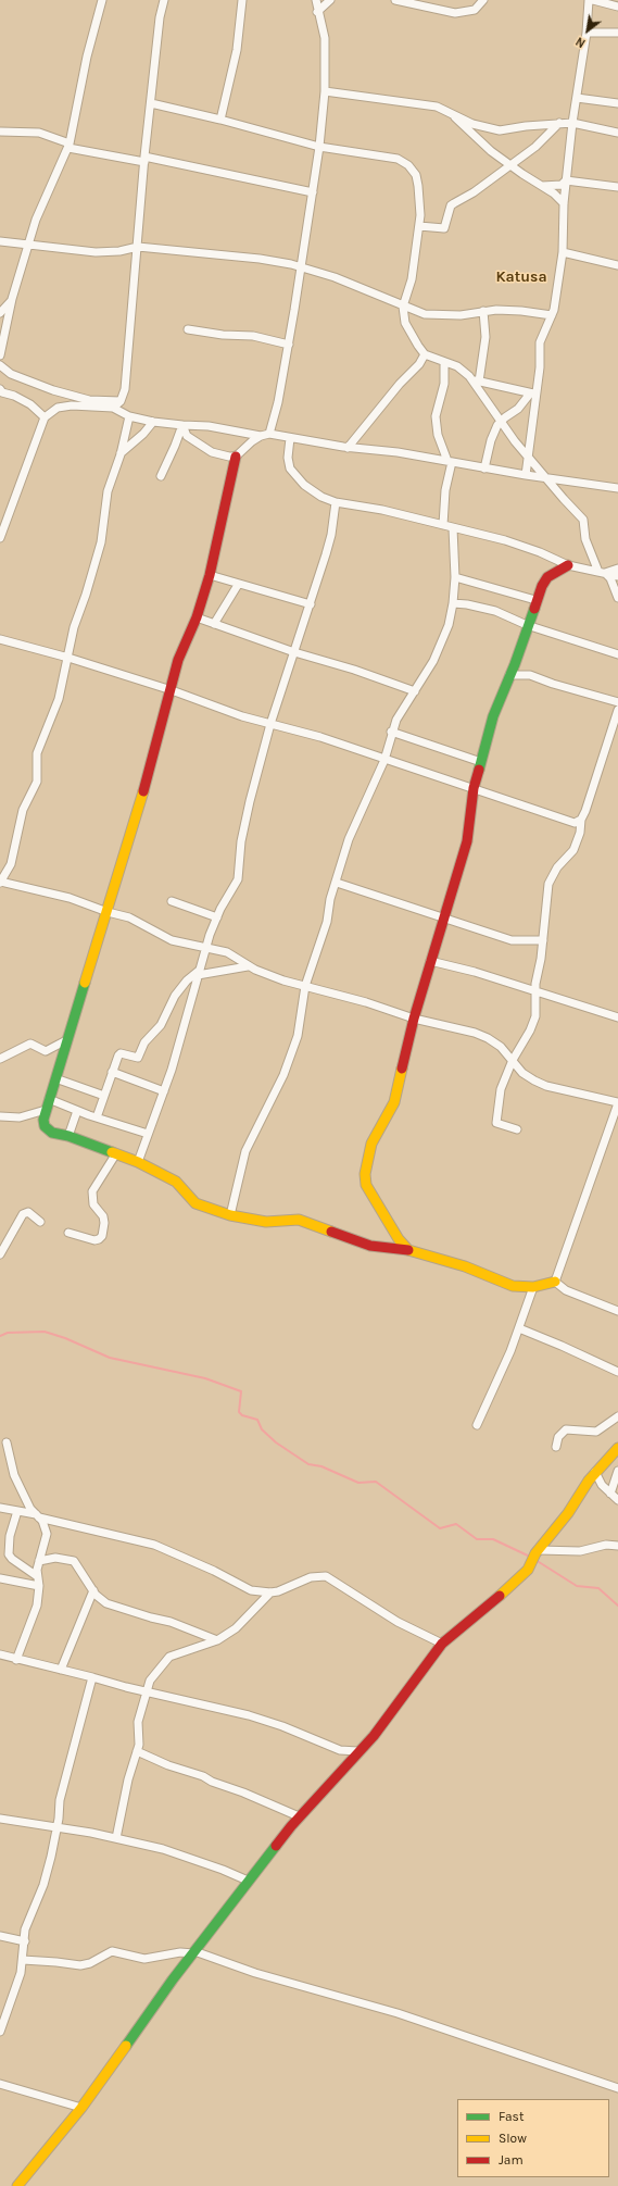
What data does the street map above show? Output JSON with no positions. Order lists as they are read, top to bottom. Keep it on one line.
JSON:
{"districts":["Katusa"],"legend":["Fast","Slow","Jam"],"north":"bottom left"}
